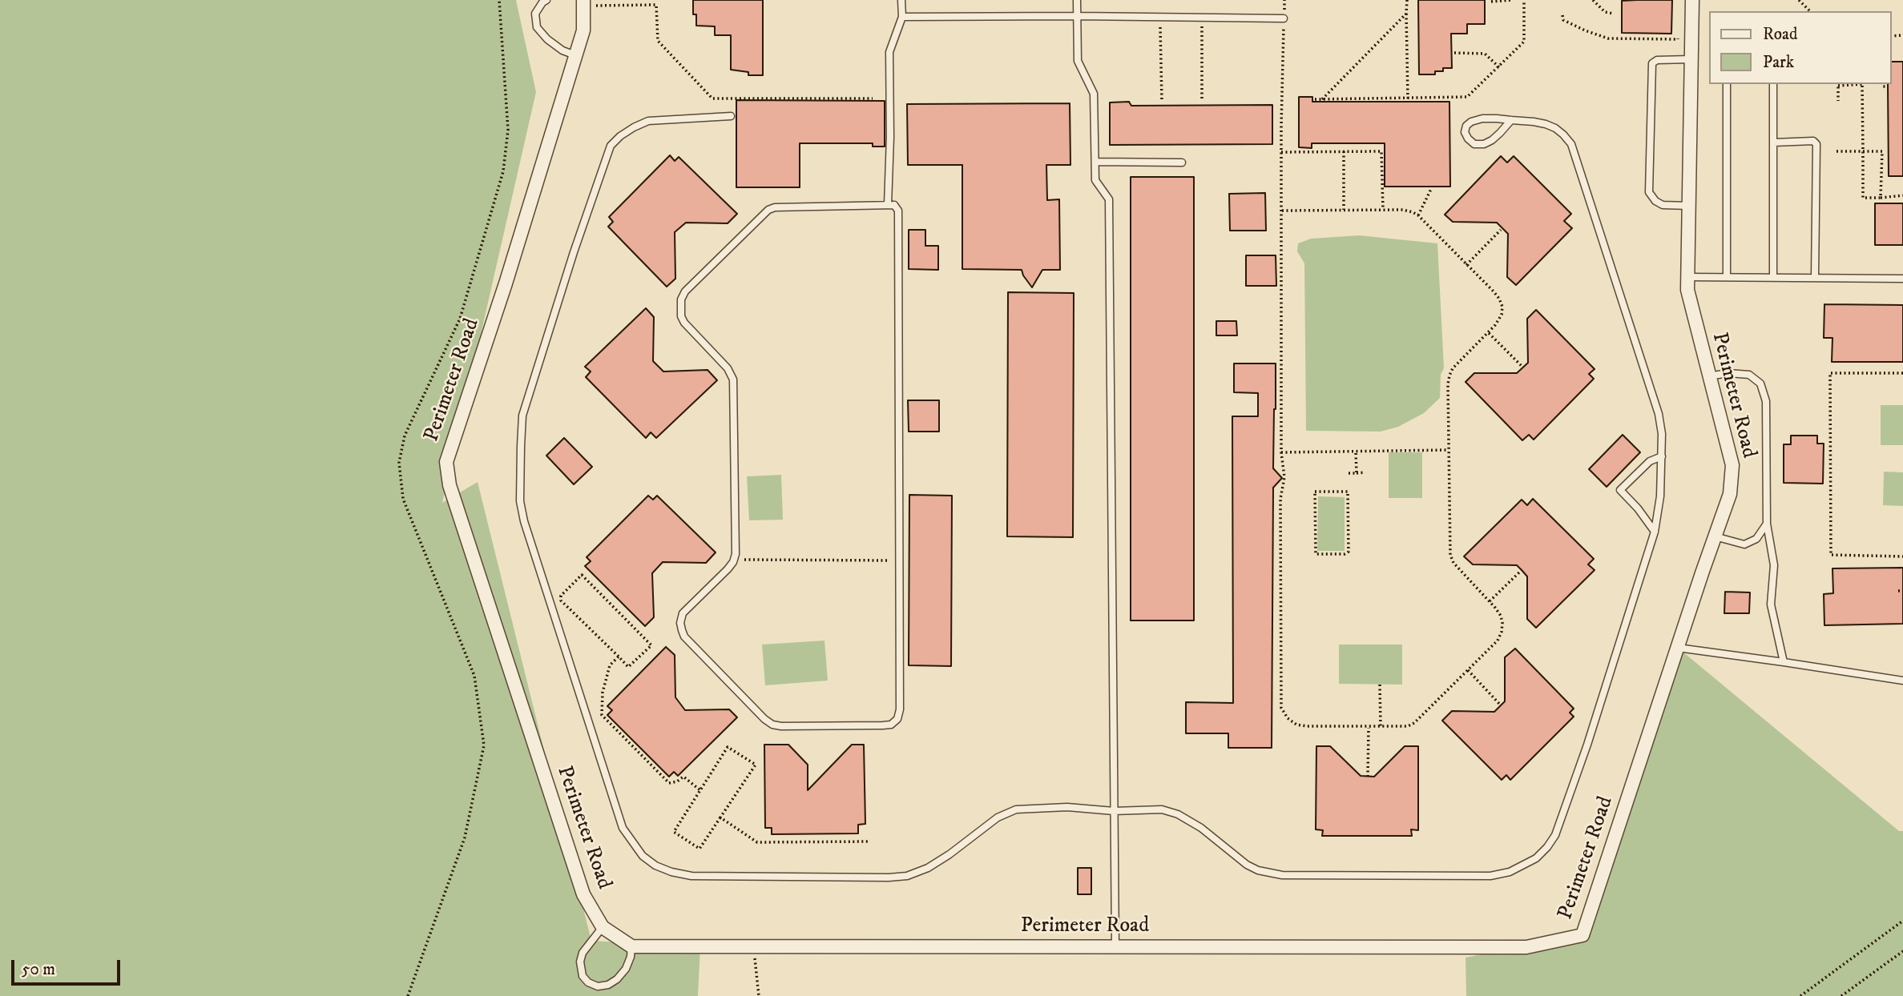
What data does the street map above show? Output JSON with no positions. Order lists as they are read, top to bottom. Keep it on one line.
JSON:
{"streets":{"street":["Perimeter Road"]},"legend":["Road","Park"],"scale_bar":"50 m"}
